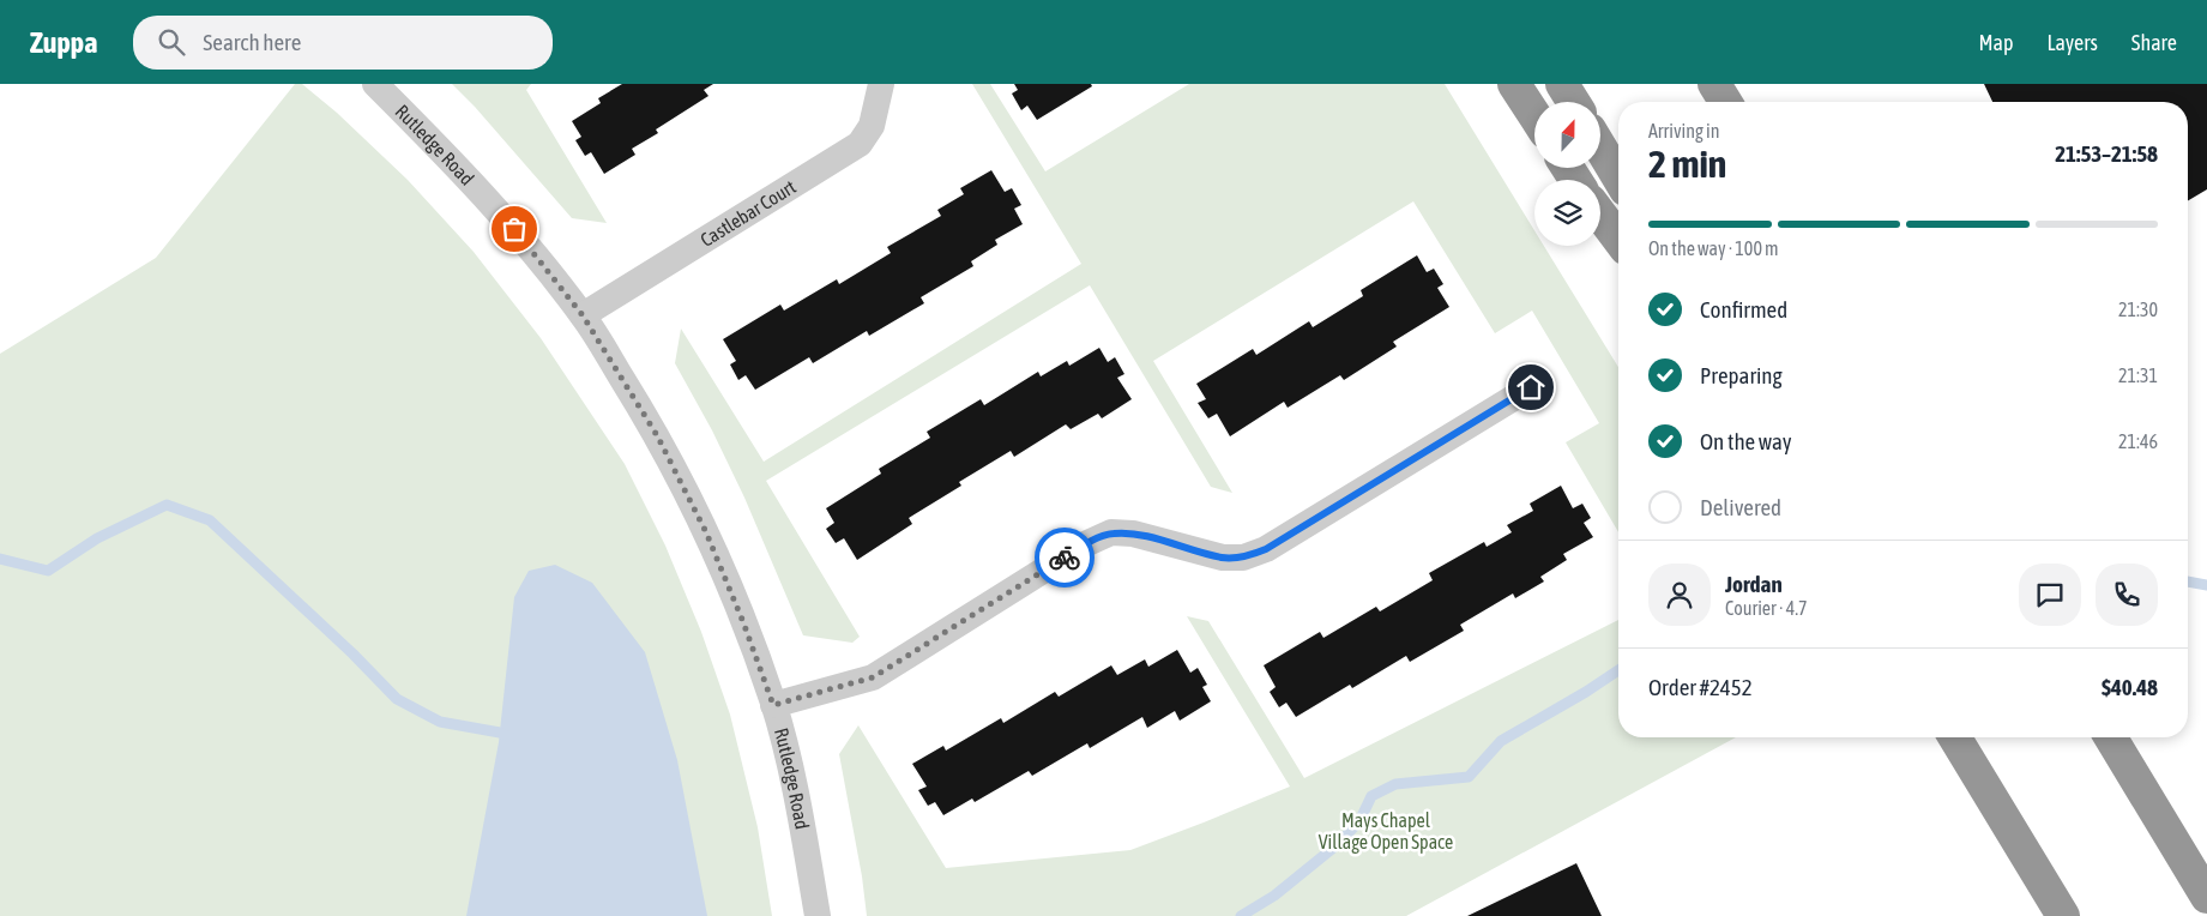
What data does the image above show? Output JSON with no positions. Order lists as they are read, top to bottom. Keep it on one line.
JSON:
{"streets":{"street":["Rutledge Road","Castlebar Court"]},"crossings":[["Rutledge Road","Castlebar Court"]],"parks":["Mays Chapel Village Open Space"],"north":"top","page":{"header":"Zuppa","search":"Search here","nav":["Map","Layers","Share"],"heading":["2 min","Arriving in","21:53–21:58"],"panel":["Jordan","Courier · 4.7","Order #2452","$40.48"],"bar":"On the way · 100 m","list":[["Confirmed","21:30"],["Preparing","21:31"],["On the way","21:46"],"Delivered"]}}
